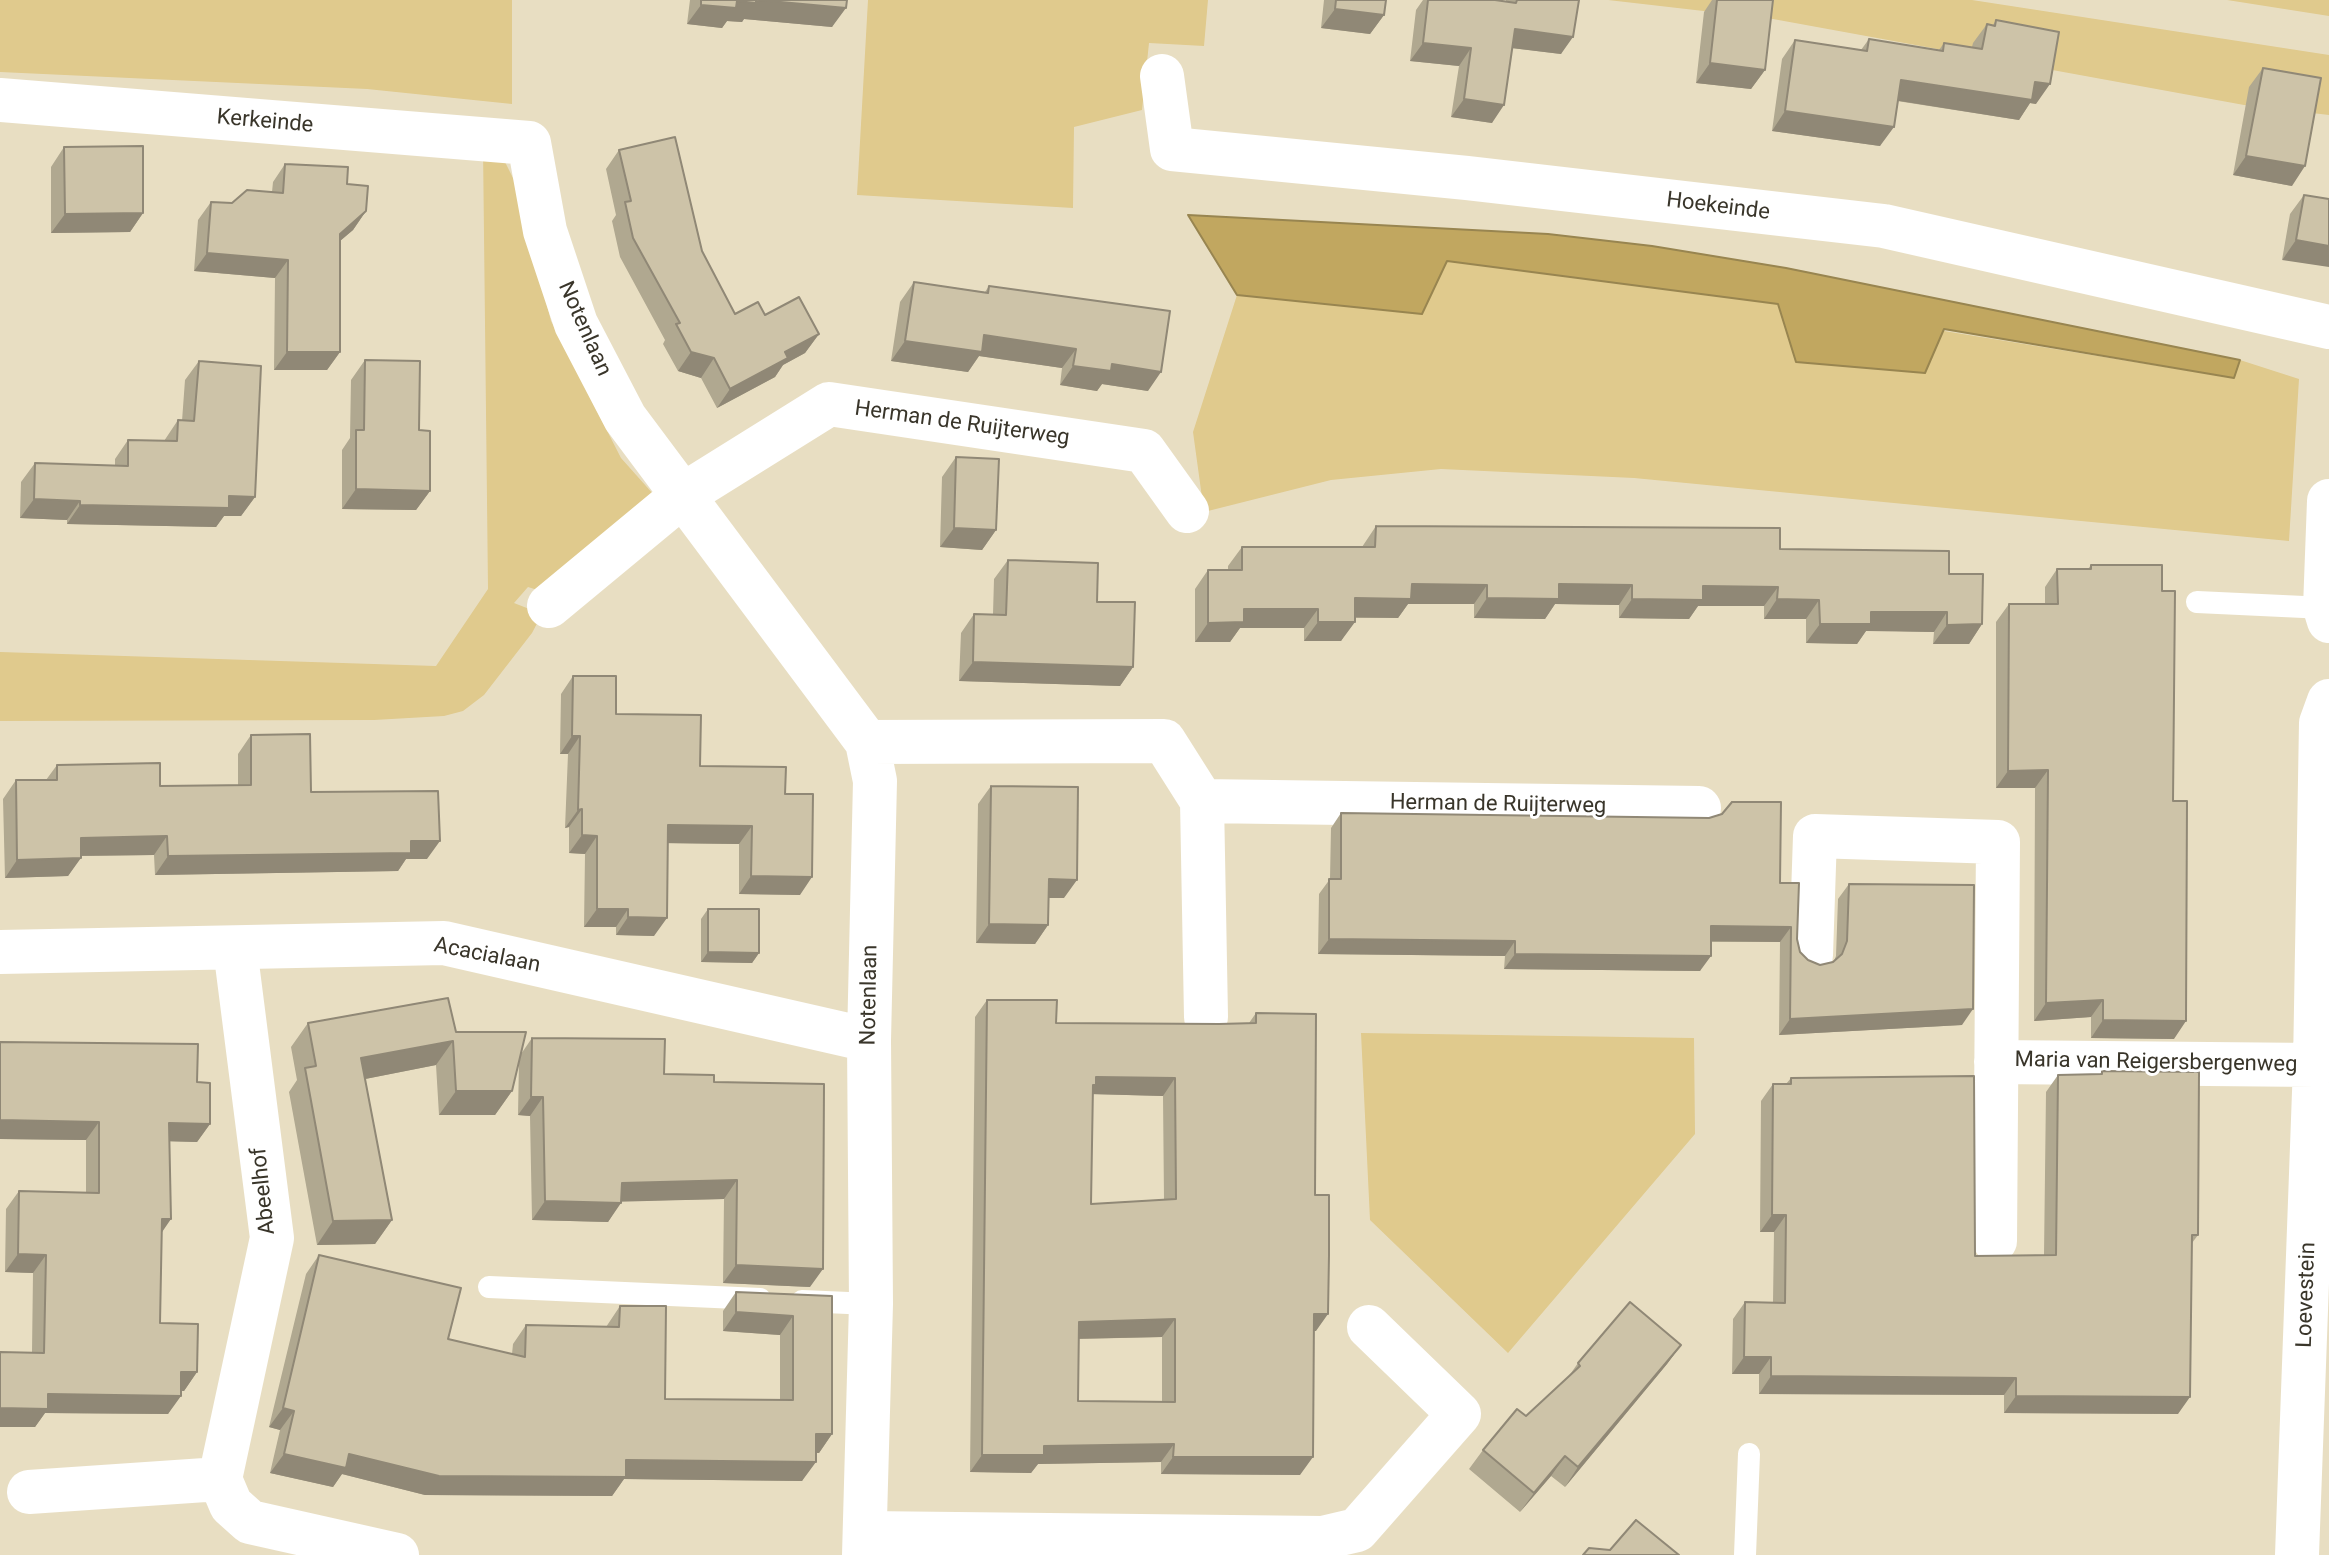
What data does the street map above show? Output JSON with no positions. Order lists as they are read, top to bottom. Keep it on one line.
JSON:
{"streets":{"street":["Kerkeinde","Hoekeinde","Notenlaan","Herman de Ruijterweg","Acacialaan","Maria van Reigersbergenweg","Abeelhof","Loevestein"]},"crossings":[["Kerkeinde","Notenlaan"],["Notenlaan","Herman de Ruijterweg"],["Notenlaan","Acacialaan"],["Acacialaan","Abeelhof"],["Maria van Reigersbergenweg","Loevestein"]]}
